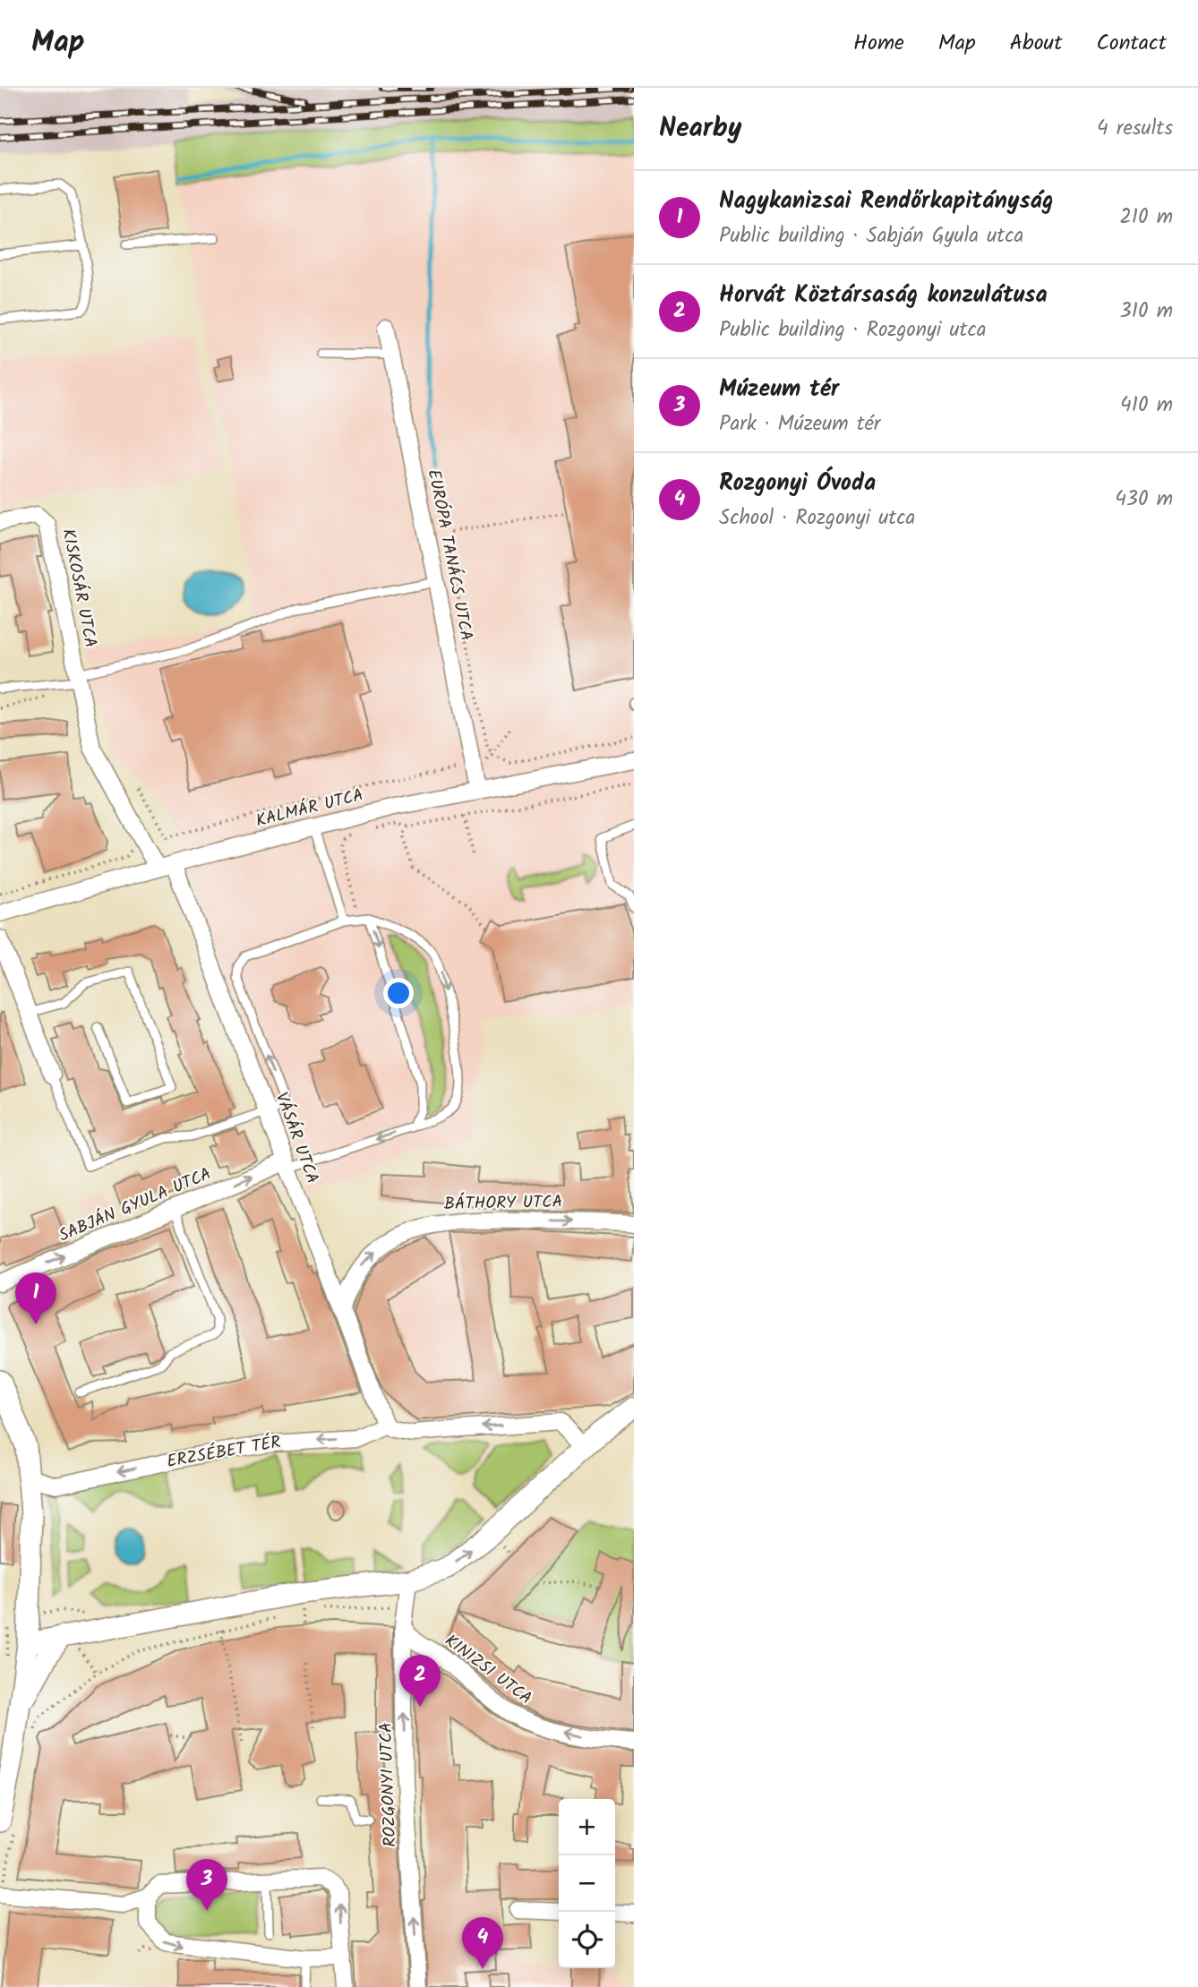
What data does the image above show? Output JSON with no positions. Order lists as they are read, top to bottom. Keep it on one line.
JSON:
{"streets":{"street":["EURÓPA TANÁCS UTCA","KISKOSÁR UTCA","KALMÁR UTCA","VÁSÁR UTCA","BÁTHORY UTCA","SABJÁN GYULA UTCA","ERZSÉBET TÉR","KINIZSI UTCA","ROZGONYI UTCA"]},"crossings":[["EURÓPA TANÁCS UTCA","KALMÁR UTCA"],["KISKOSÁR UTCA","VÁSÁR UTCA"],["KALMÁR UTCA","VÁSÁR UTCA"],["VÁSÁR UTCA","BÁTHORY UTCA"],["VÁSÁR UTCA","SABJÁN GYULA UTCA"],["VÁSÁR UTCA","ERZSÉBET TÉR"],["KINIZSI UTCA","ROZGONYI UTCA"]],"one_way":["BÁTHORY UTCA","SABJÁN GYULA UTCA","ERZSÉBET TÉR","KINIZSI UTCA","ROZGONYI UTCA"],"page":{"header":"Map","nav":["Home","Map","About","Contact"],"heading":["Nearby","4 results"],"list":[{"mark":"1","name":"Nagykanizsai Rendőrkapitányság","note":"Public building · Sabján Gyula utca","value":"210 m"},{"mark":"2","name":"Horvát Köztársaság konzulátusa","note":"Public building · Rozgonyi utca","value":"310 m"},{"mark":"3","name":"Múzeum tér","note":"Park · Múzeum tér","value":"410 m"},{"mark":"4","name":"Rozgonyi Óvoda","note":"School · Rozgonyi utca","value":"430 m"}],"pins":["1","2","3","4"],"map_buttons":["+","−"]}}
